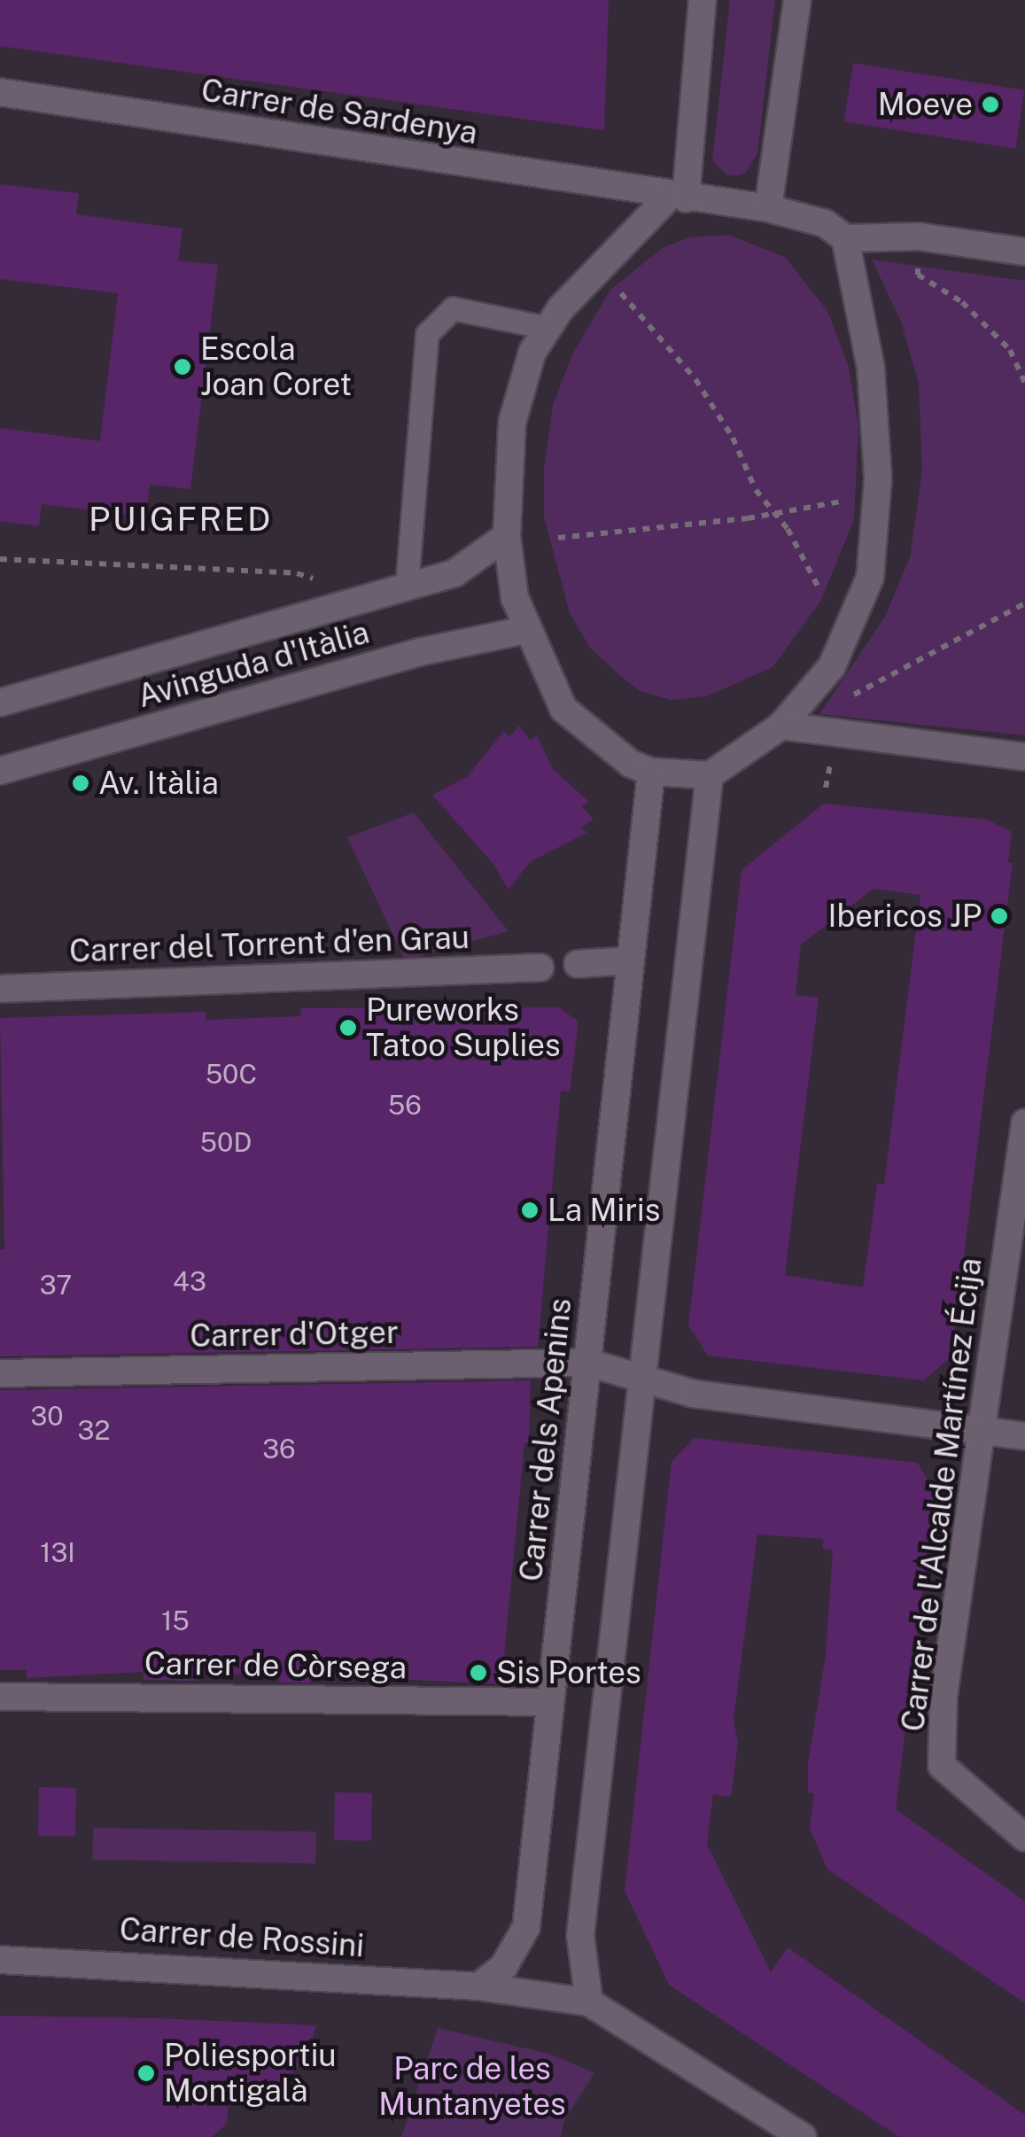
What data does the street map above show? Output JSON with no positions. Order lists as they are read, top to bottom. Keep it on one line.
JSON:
{"streets":{"street":["Carrer de Sardenya","Avinguda d'Itàlia","Carrer del Torrent d'en Grau","Carrer d'Otger","Carrer dels Apenins","Carrer de l'Alcalde Martínez Écija","Carrer de Còrsega","Carrer de Rossini"]},"crossings":[["Carrer d'Otger","Carrer dels Apenins"],["Carrer dels Apenins","Carrer de Còrsega"],["Carrer dels Apenins","Carrer de Rossini"]],"districts":["PUIGFRED"],"parks":["Parc de les Muntanyetes"],"places":["Moeve","Escola Joan Coret","Av. Itàlia","Ibericos JP","Pureworks Tatoo Suplies","La Miris","Sis Portes","Poliesportiu Montigalà"],"house_numbers":["50C","56","50D","43","37","30","32","36","13I","15"]}
